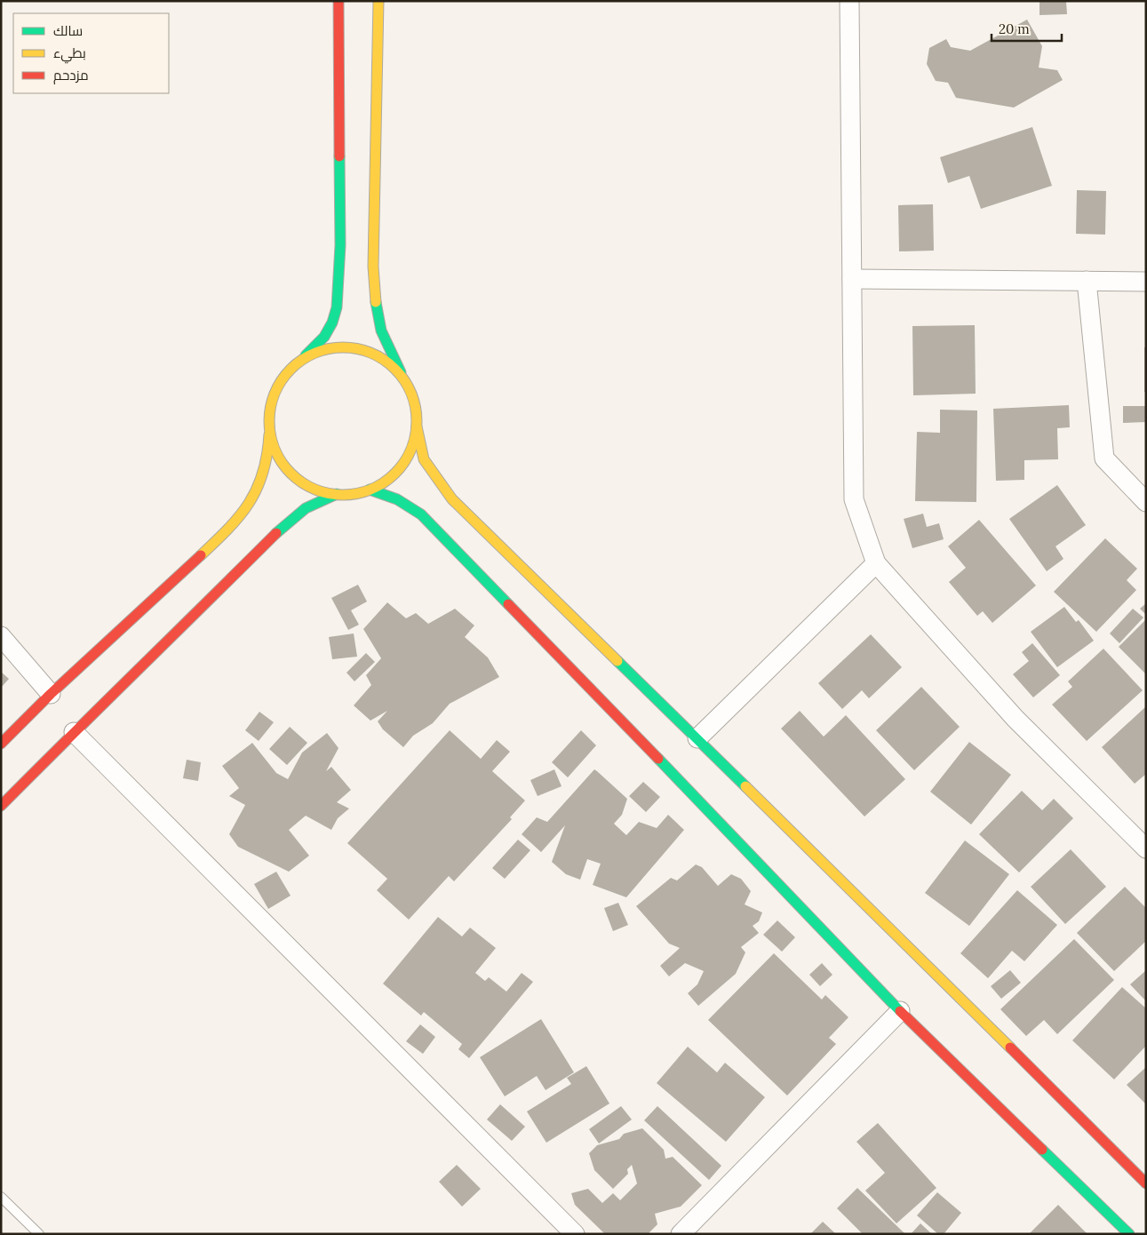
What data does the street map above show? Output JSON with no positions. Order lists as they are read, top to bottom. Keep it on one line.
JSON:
{"legend":["سالك","بطيء","مزدحم"],"scale_bar":"20 m"}
